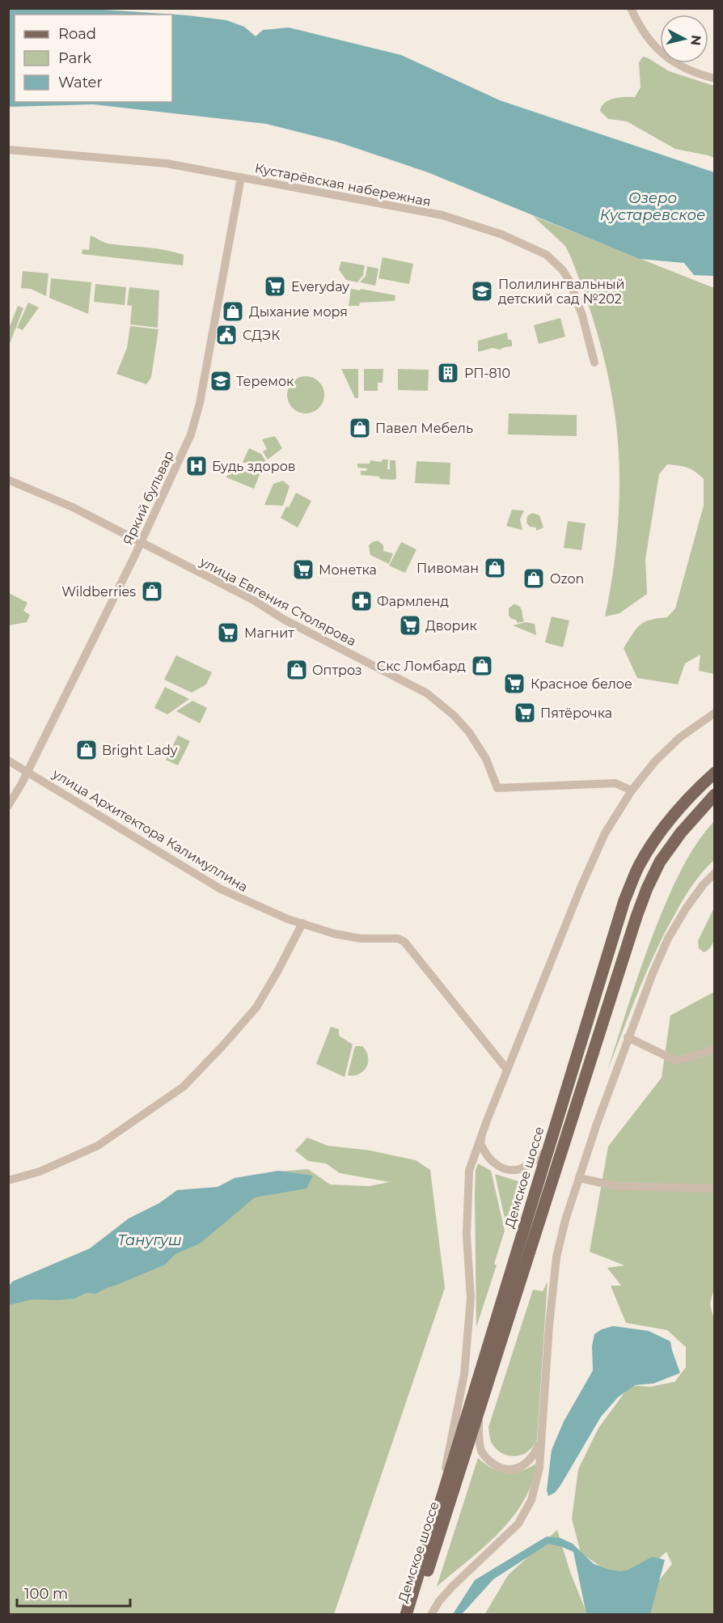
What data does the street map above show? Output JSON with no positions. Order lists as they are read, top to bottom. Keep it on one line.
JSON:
{"streets":{"main road":["Демское шоссе"],"street":["Кустарёвская набережная","Яркий бульвар","улица Евгения Столярова","улица Архитектора Калимуллина"]},"crossings":[["Кустарёвская набережная","Яркий бульвар"],["Яркий бульвар","улица Евгения Столярова"],["Яркий бульвар","улица Архитектора Калимуллина"]],"water":["Озеро Кустаревское","Танугуш"],"places":{"supermarket":["Everyday","Монетка","Дворик","Магнит","Красное белое","Пятёрочка"],"school or university":["Полилингвальный детский сад №202","Теремок"],"shop":["Дыхание моря","Павел Мебель","Пивоман","Ozon","Wildberries","Скс Ломбард","Оптроз","Bright Lady"],"public building":["СДЭК"],"building":["РП-810"],"hospital":["Будь здоров"],"pharmacy":["Фармленд"]},"legend":["Road","Park","Water"],"scale_bar":"100 m","north":"right"}
